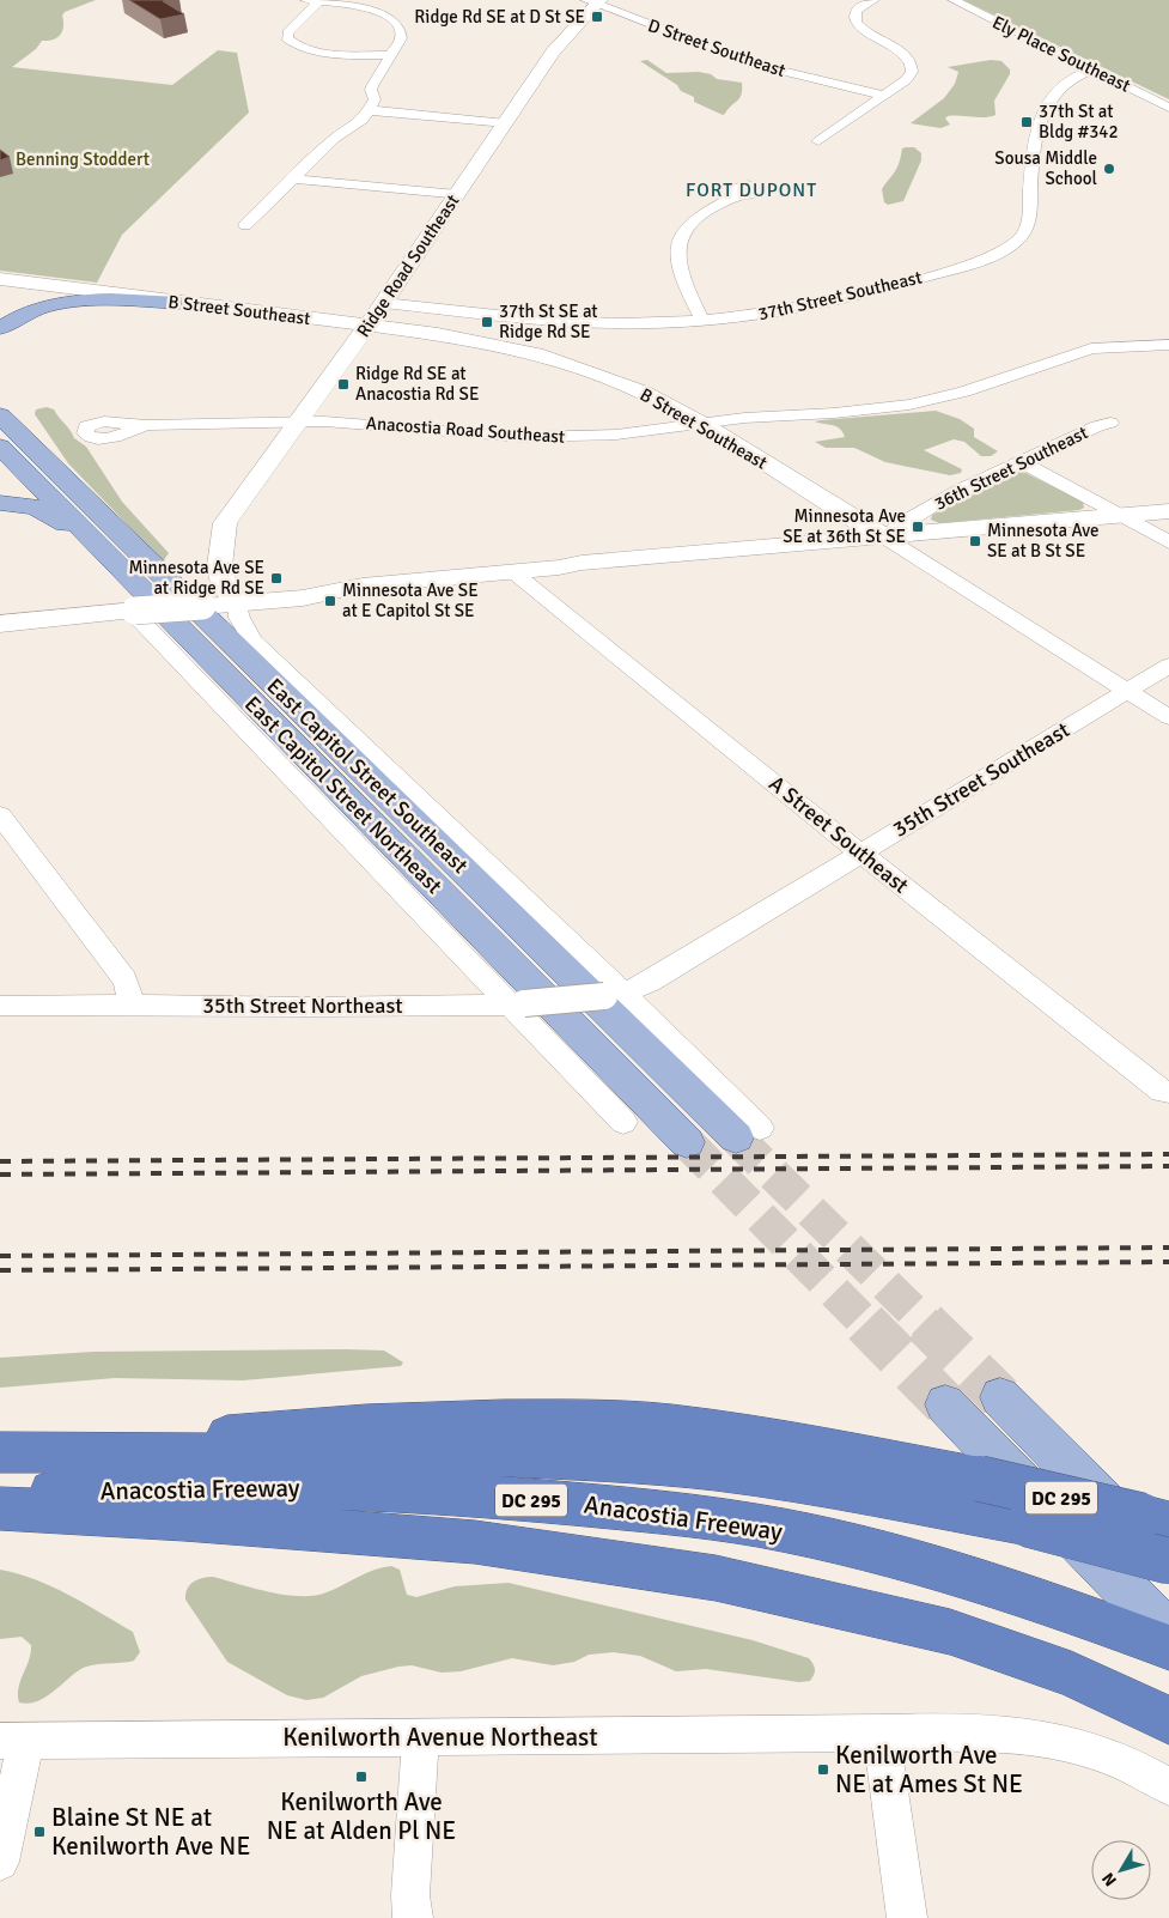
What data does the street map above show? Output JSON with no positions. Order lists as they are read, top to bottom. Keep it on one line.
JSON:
{"streets":{"highway":["Anacostia Freeway","DC 295"],"main road":["Ridge Road Southeast","B Street Southeast","East Capitol Street Southeast","East Capitol Street Northeast"],"street":["D Street Southeast","Ely Place Southeast","37th Street Southeast","Anacostia Road Southeast","36th Street Southeast","35th Street Southeast","A Street Southeast","35th Street Northeast","Kenilworth Avenue Northeast"]},"crossings":[["D Street Southeast","Ridge Road Southeast"],["Ely Place Southeast","37th Street Southeast"],["Ridge Road Southeast","37th Street Southeast"],["Ridge Road Southeast","B Street Southeast"],["Ridge Road Southeast","Anacostia Road Southeast"],["Ridge Road Southeast","East Capitol Street Southeast"],["B Street Southeast","Anacostia Road Southeast"],["B Street Southeast","36th Street Southeast"],["B Street Southeast","35th Street Southeast"],["East Capitol Street Southeast","35th Street Southeast"],["East Capitol Street Southeast","35th Street Northeast"],["35th Street Southeast","A Street Southeast"],["35th Street Southeast","35th Street Northeast"],["East Capitol Street Northeast","35th Street Northeast"],["Anacostia Freeway","DC 295"]],"districts":["FORT DUPONT"],"parks":["Benning Stoddert"],"places":{"transit":["Ridge Rd SE at D St SE","37th St at Bldg #342","37th St SE at Ridge Rd SE","Ridge Rd SE at Anacostia Rd SE","Minnesota Ave SE at 36th St SE","Minnesota Ave SE at B St SE","Minnesota Ave SE at Ridge Rd SE","Minnesota Ave SE at E Capitol St SE","Kenilworth Ave NE at Ames St NE","Kenilworth Ave NE at Alden Pl NE","Blaine St NE at Kenilworth Ave NE"],"other":["Sousa Middle School"]},"north":"bottom left"}
